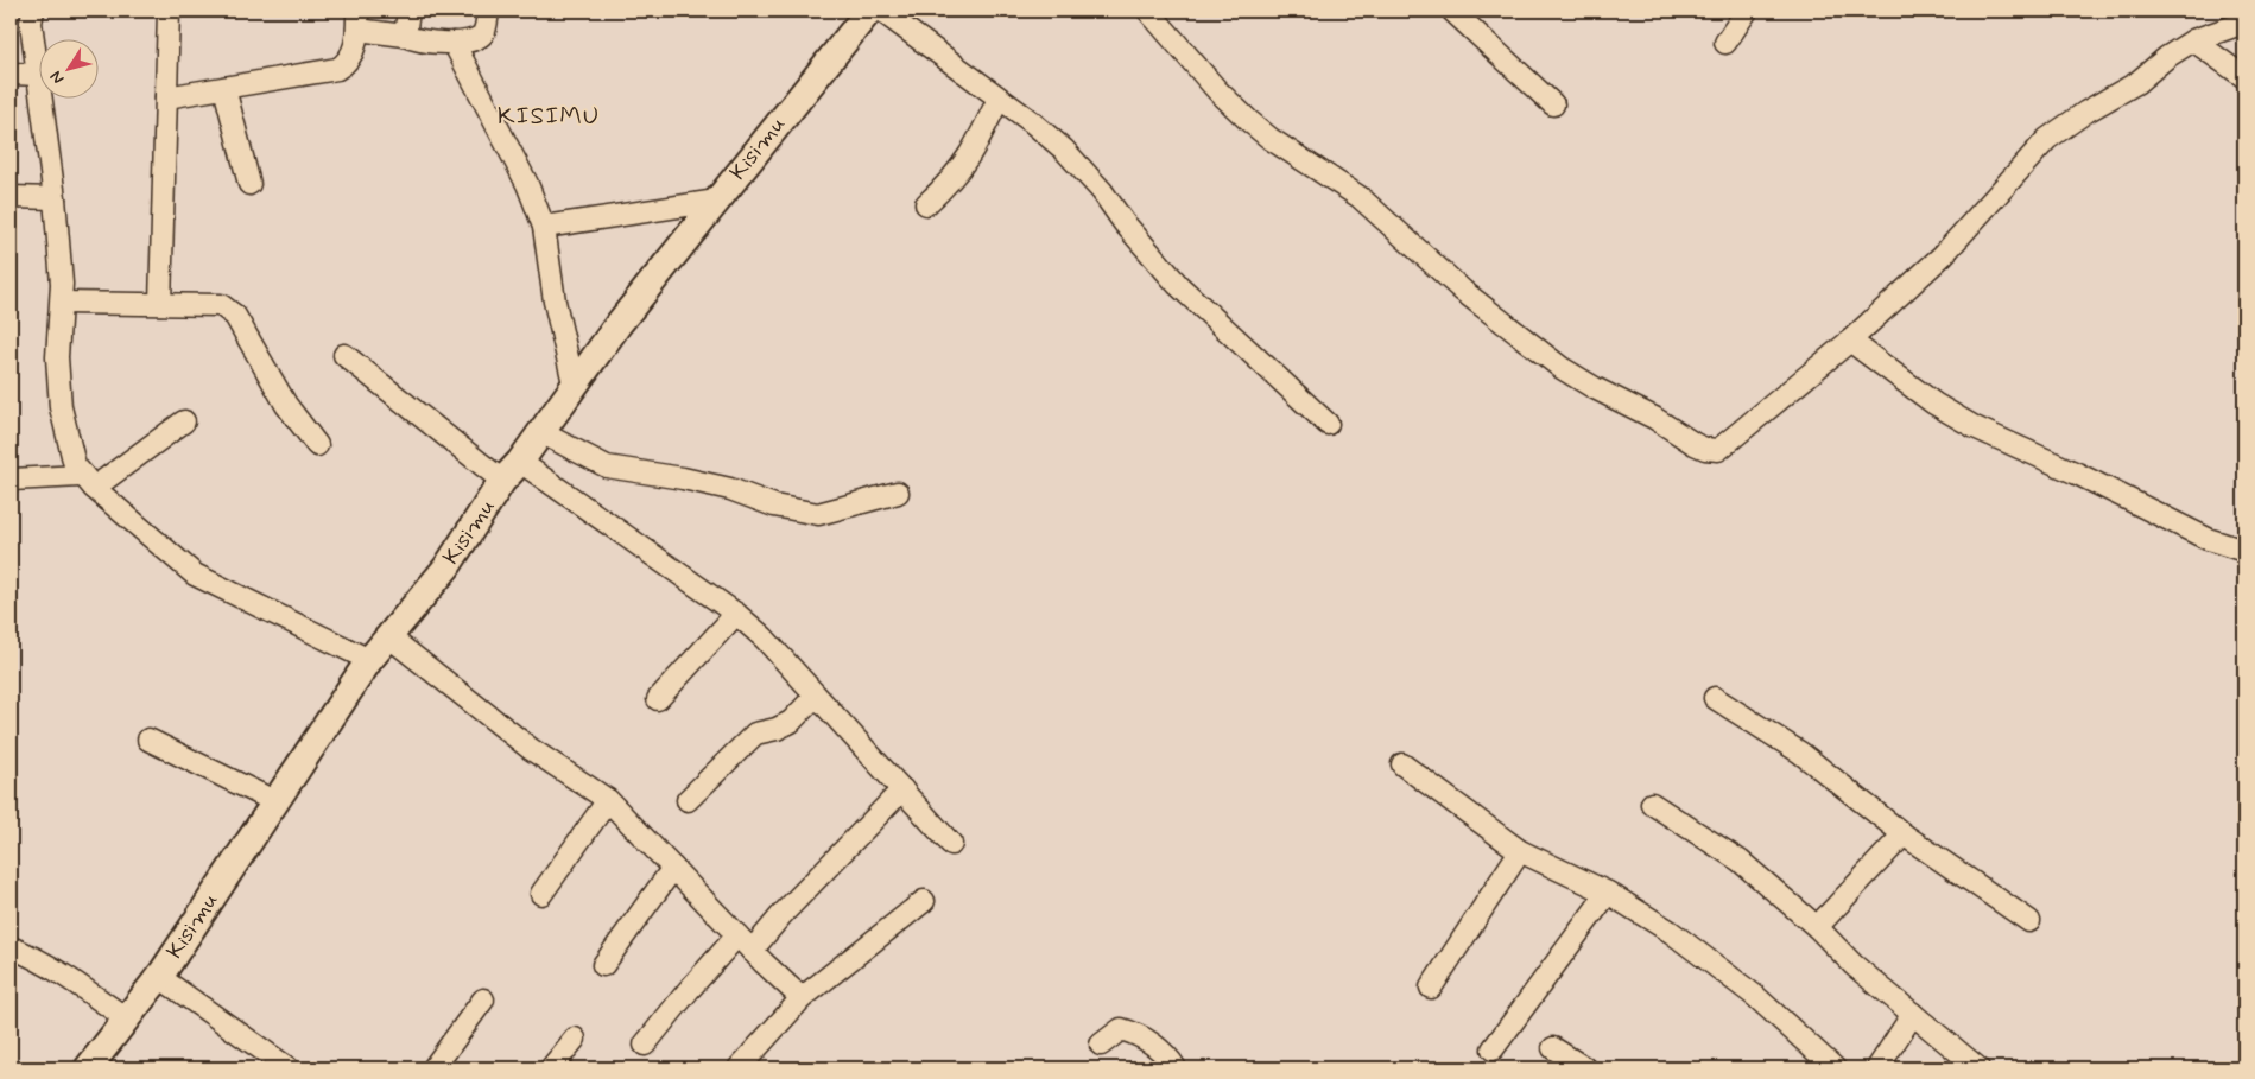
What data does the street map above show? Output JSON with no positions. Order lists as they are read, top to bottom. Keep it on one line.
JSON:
{"streets":{"street":["Kisimu"]},"districts":["KISIMU"],"north":"bottom left"}
